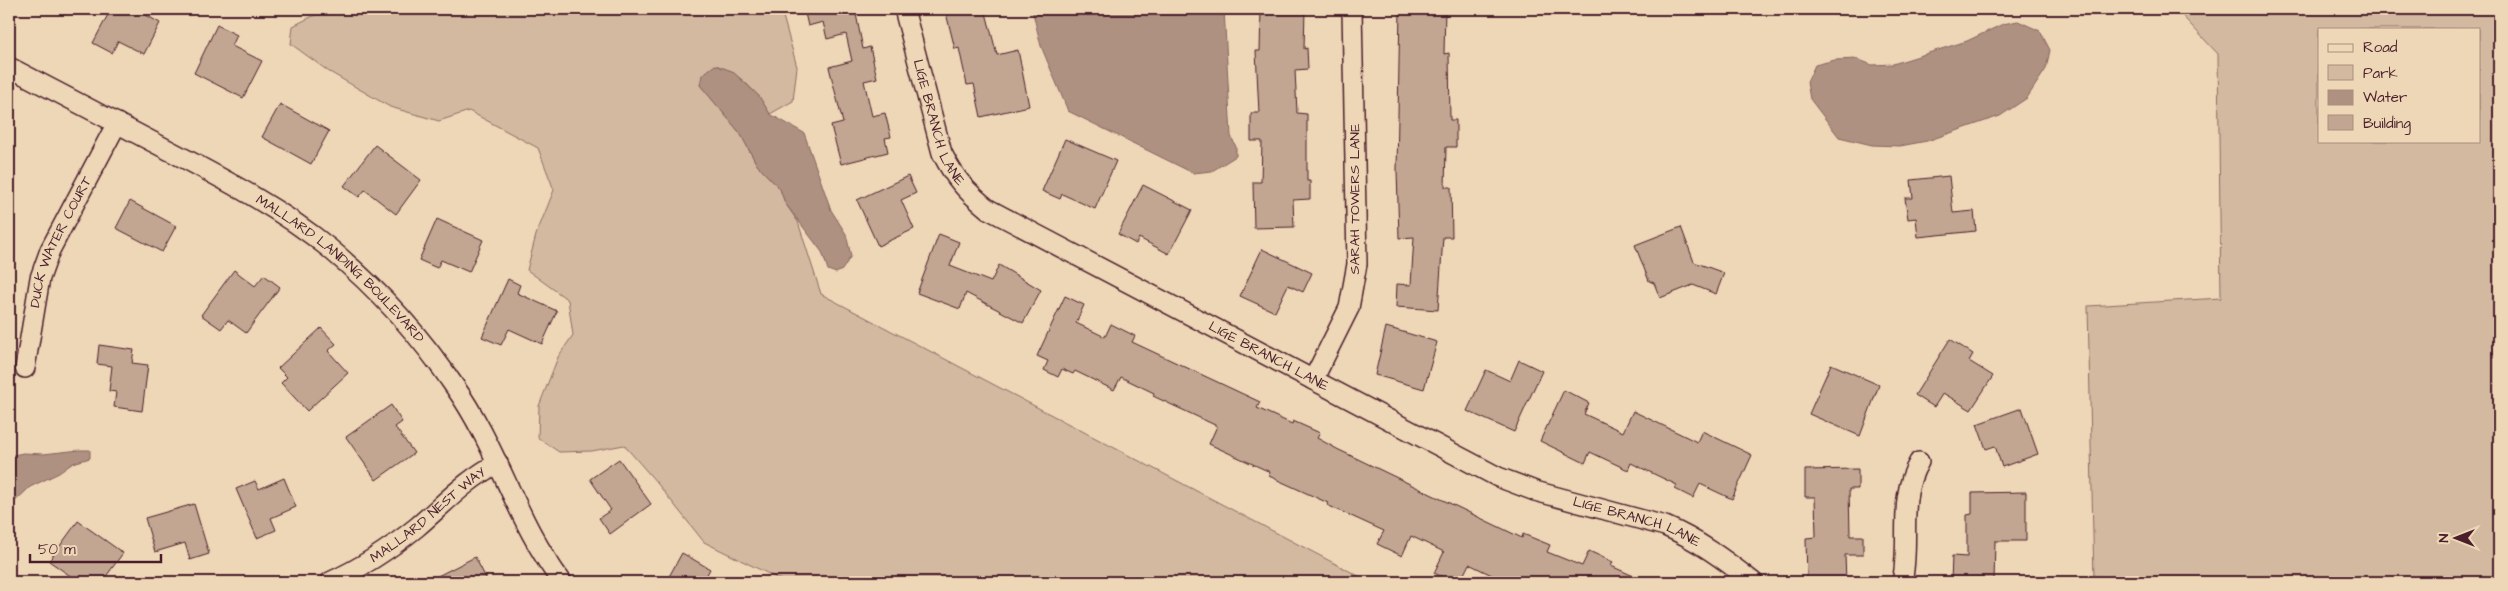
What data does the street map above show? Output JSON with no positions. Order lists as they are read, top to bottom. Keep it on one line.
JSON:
{"streets":{"street":["LIGE BRANCH LANE","SARAH TOWERS LANE","DUCK WATER COURT","MALLARD LANDING BOULEVARD","MALLARD NEST WAY"]},"crossings":[["LIGE BRANCH LANE","SARAH TOWERS LANE"],["DUCK WATER COURT","MALLARD LANDING BOULEVARD"],["MALLARD LANDING BOULEVARD","MALLARD NEST WAY"]],"legend":["Road","Park","Water","Building"],"scale_bar":"50 m","north":"left"}
